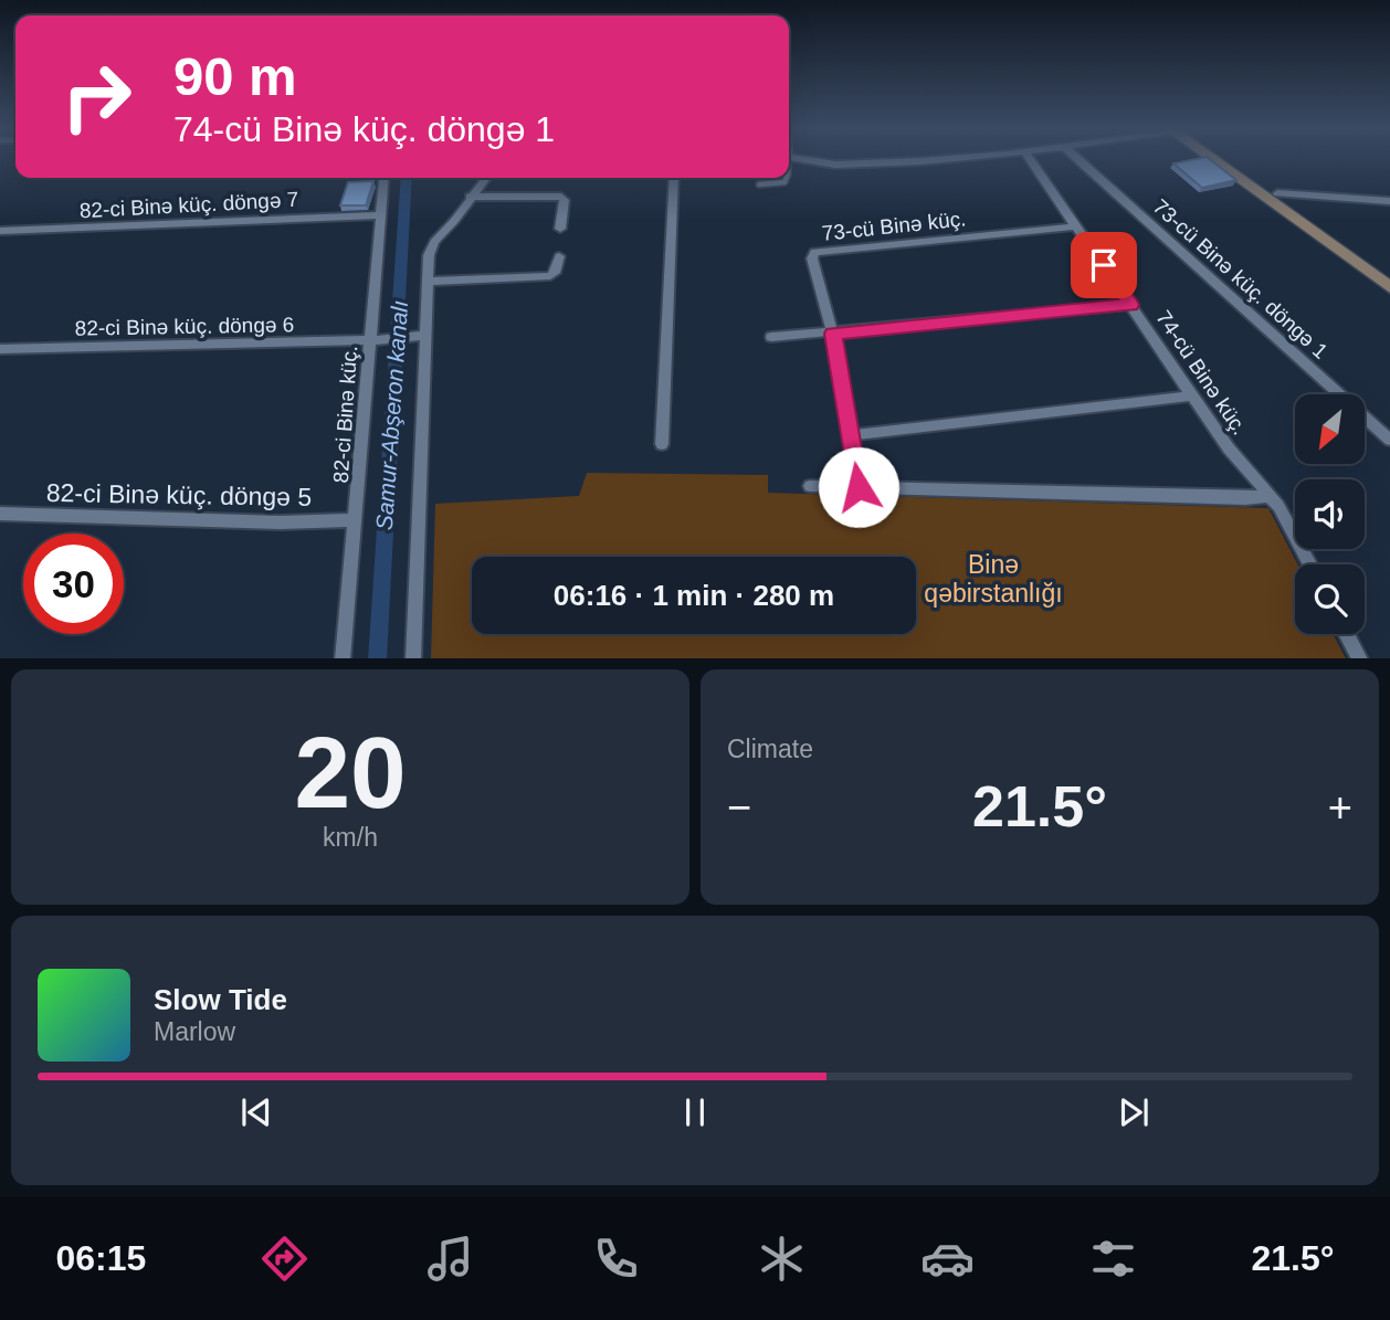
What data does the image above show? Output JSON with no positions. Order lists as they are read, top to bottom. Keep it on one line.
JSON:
{"streets":{"street":["82-ci Binə küç. döngə 7","73-cü Binə küç.","73-cü Binə küç. döngə 1","82-ci Binə küç. döngə 6","74-cü Binə küç.","82-ci Binə küç.","82-ci Binə küç. döngə 5"]},"crossings":[["82-ci Binə küç. döngə 7","82-ci Binə küç."],["73-cü Binə küç.","74-cü Binə küç."],["82-ci Binə küç. döngə 6","82-ci Binə küç."],["82-ci Binə küç.","82-ci Binə küç. döngə 5"]],"water":["Samur-Abşeron kanalı"],"parks":["Binə qəbirstanlığı"],"north":"bottom left","page":{"turn":["90 m","74-cü Binə küç. döngə 1"],"limit":"30","trip":"06:16 · 1 min · 280 m","tile":[["20","km/h"],"Climate"],"heat":["−","21.5°","+"],"song":["Slow Tide","Marlow"],"tabs":["06:15","21.5°"]}}
